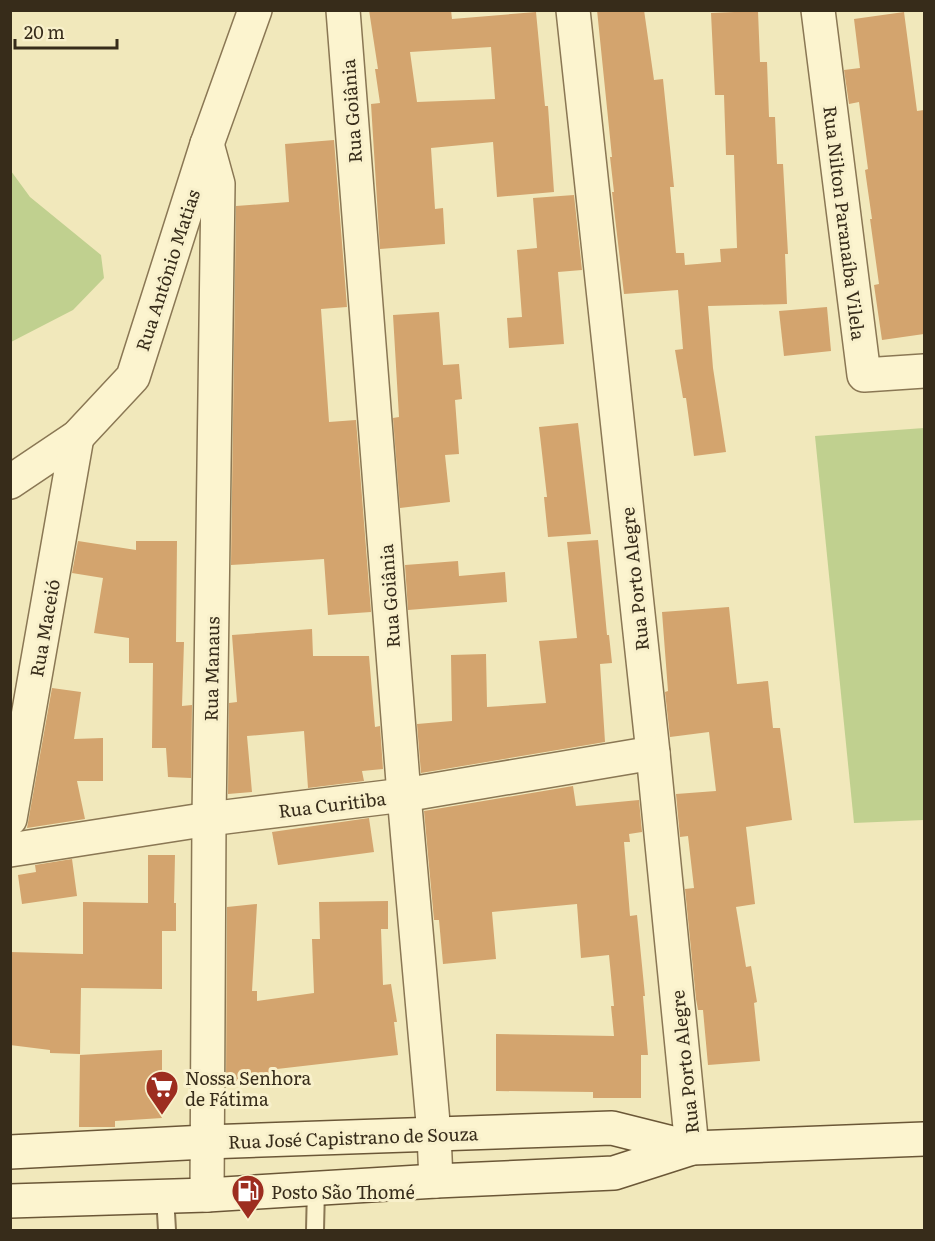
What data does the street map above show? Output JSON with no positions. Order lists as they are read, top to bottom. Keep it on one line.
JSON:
{"streets":{"street":["Rua Goiânia","Rua Nilton Paranaíba Vilela","Rua Antônio Matias","Rua Porto Alegre","Rua Maceió","Rua Manaus","Rua Curitiba","Rua José Capistrano de Souza"]},"crossings":[["Rua Goiânia","Rua Curitiba"],["Rua Goiânia","Rua José Capistrano de Souza"],["Rua Antônio Matias","Rua Maceió"],["Rua Antônio Matias","Rua Manaus"],["Rua Porto Alegre","Rua Curitiba"],["Rua Porto Alegre","Rua José Capistrano de Souza"],["Rua Manaus","Rua Curitiba"],["Rua Manaus","Rua José Capistrano de Souza"]],"places":{"supermarket":["Nossa Senhora de Fátima"],"fuel station":["Posto São Thomé"]},"scale_bar":"20 m"}
